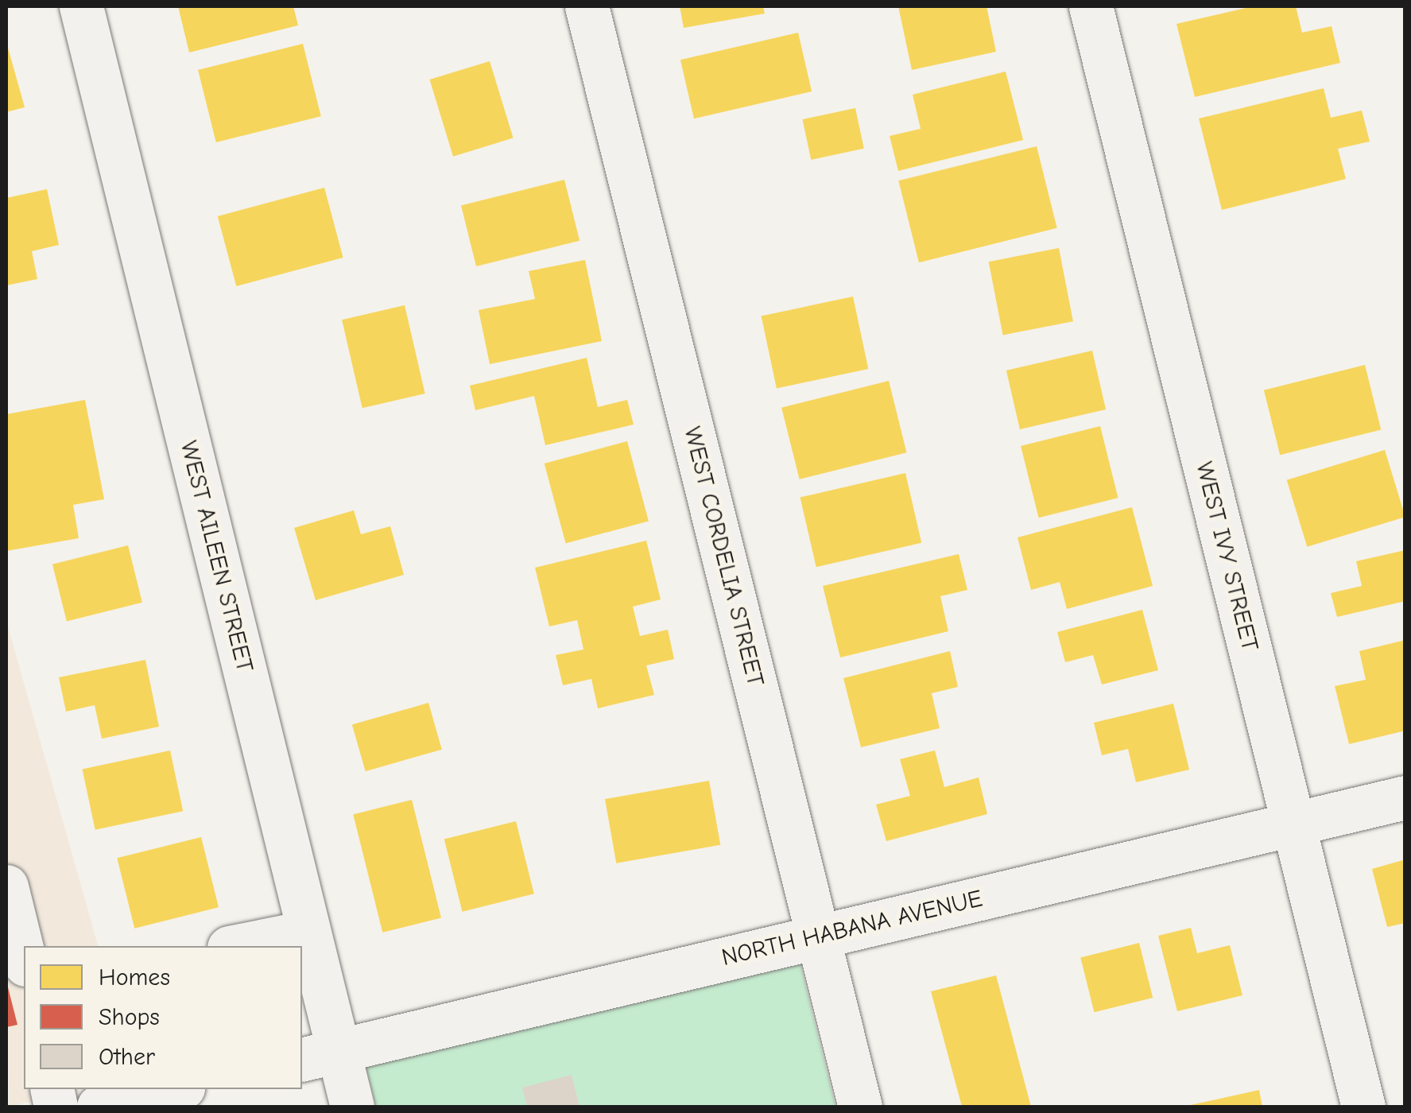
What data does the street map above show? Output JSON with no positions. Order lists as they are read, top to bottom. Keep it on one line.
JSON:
{"streets":{"street":["WEST AILEEN STREET","WEST CORDELIA STREET","WEST IVY STREET","NORTH HABANA AVENUE"]},"crossings":[["WEST AILEEN STREET","NORTH HABANA AVENUE"],["WEST CORDELIA STREET","NORTH HABANA AVENUE"],["WEST IVY STREET","NORTH HABANA AVENUE"]],"legend":["Homes","Shops","Other"]}
